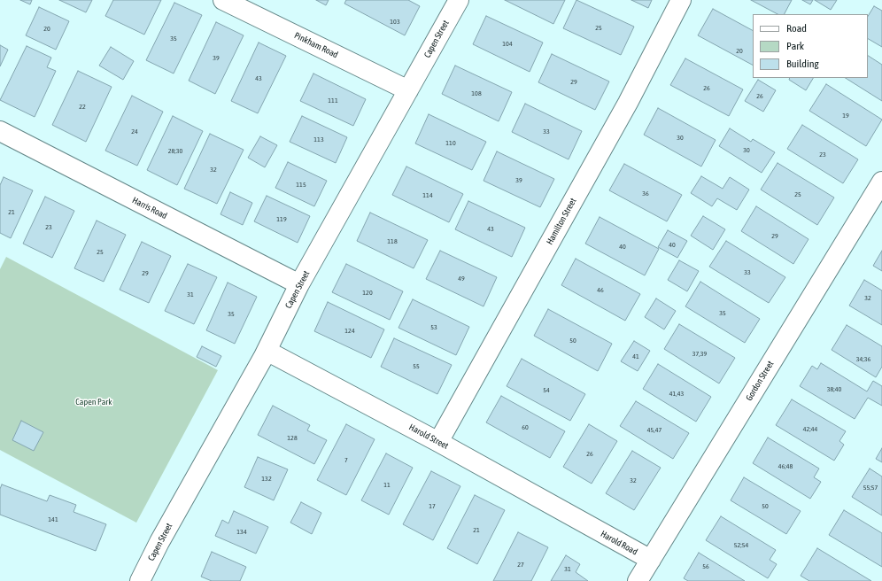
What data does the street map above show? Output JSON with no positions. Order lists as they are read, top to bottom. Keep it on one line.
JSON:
{"streets":{"street":["Capen Street","Pinkham Road","Harris Road","Hamilton Street","Gordon Street","Harold Street","Harold Road"]},"crossings":[["Capen Street","Pinkham Road"],["Capen Street","Harris Road"],["Capen Street","Harold Street"],["Hamilton Street","Harold Street"],["Gordon Street","Harold Road"],["Harold Street","Harold Road"]],"parks":["Capen Park"],"house_numbers":["103","25","20","35","104","20","39","43","29","26","108","26","111","22","19","24","33","30","113","110","30","28;30","23","32","39","115","36","25","114","21","119","23","43","29","118","40","40","25","33","29","49","46","120","31","32","35","35","53","124","50","37,39","41","34;36","55","38;40","54","41,43","60","42;44","45,47","128","26","7","46;48","132","32","11","55;57","17","50","141","21","134","52;54","27","56","31"],"legend":["Road","Park","Building"]}
